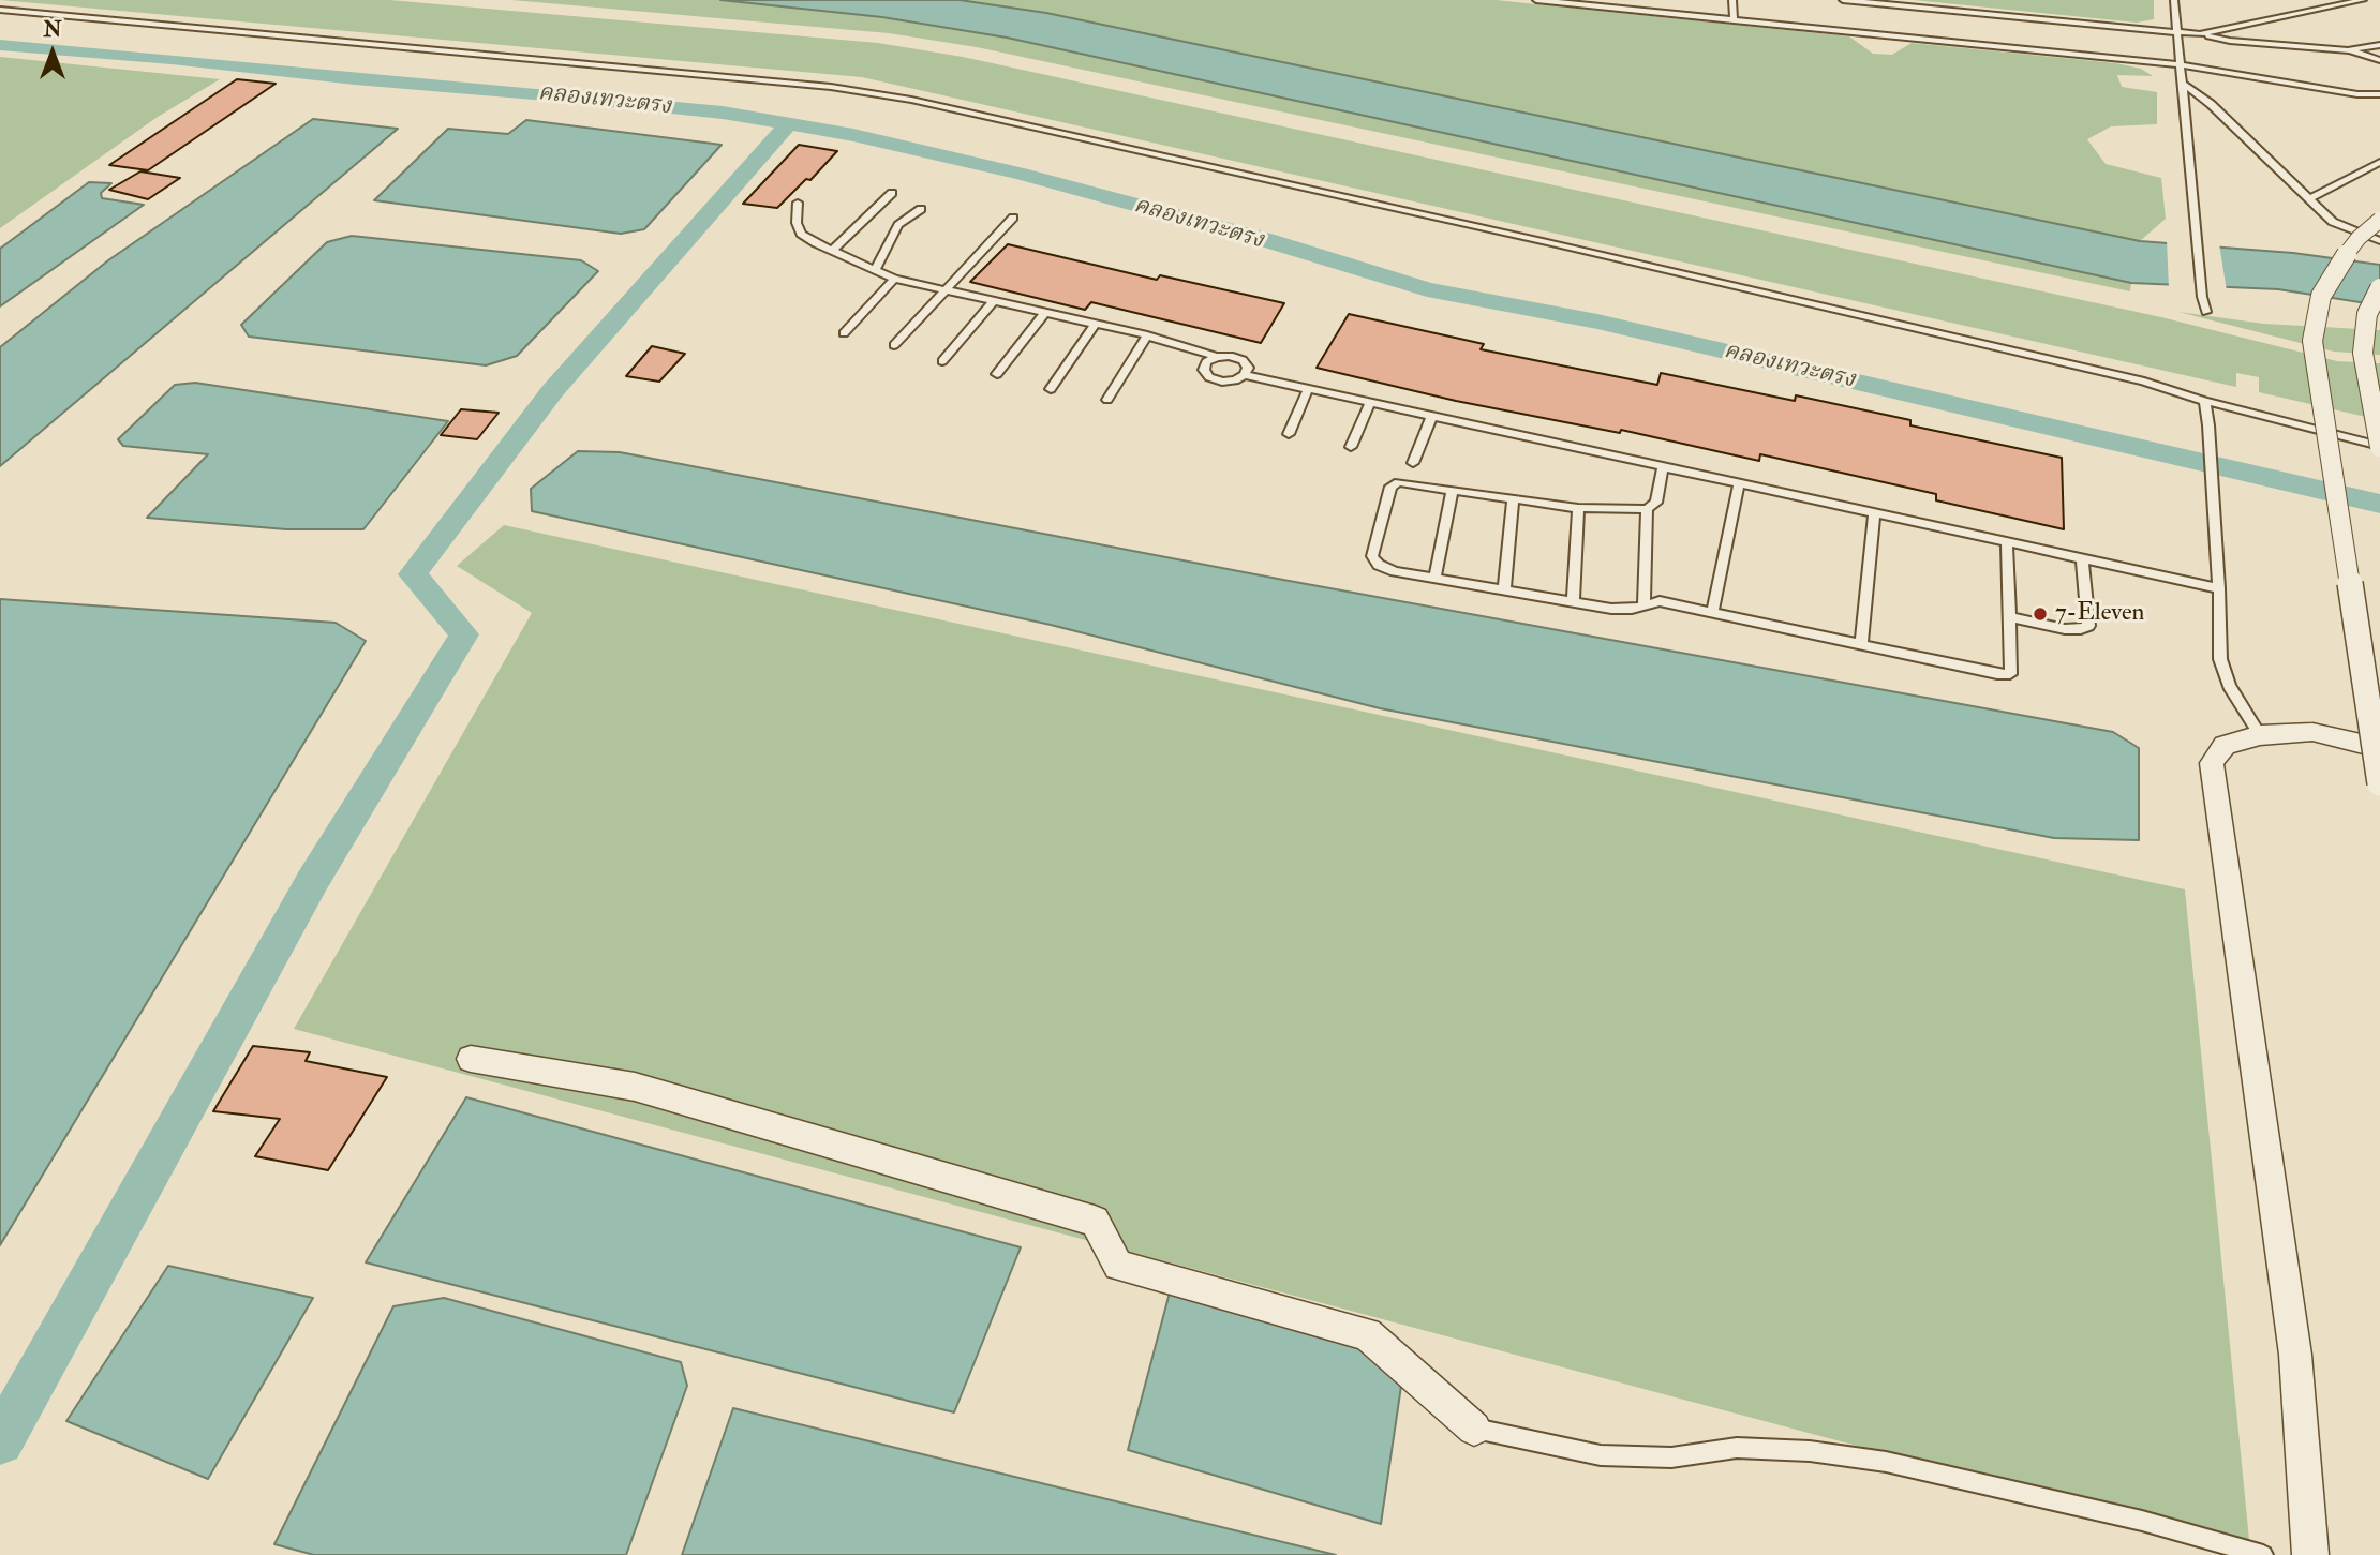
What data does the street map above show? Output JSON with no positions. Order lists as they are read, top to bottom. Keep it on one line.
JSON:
{"water":["คลองเทวะตรง"],"places":["7-Eleven"],"north":"top"}
